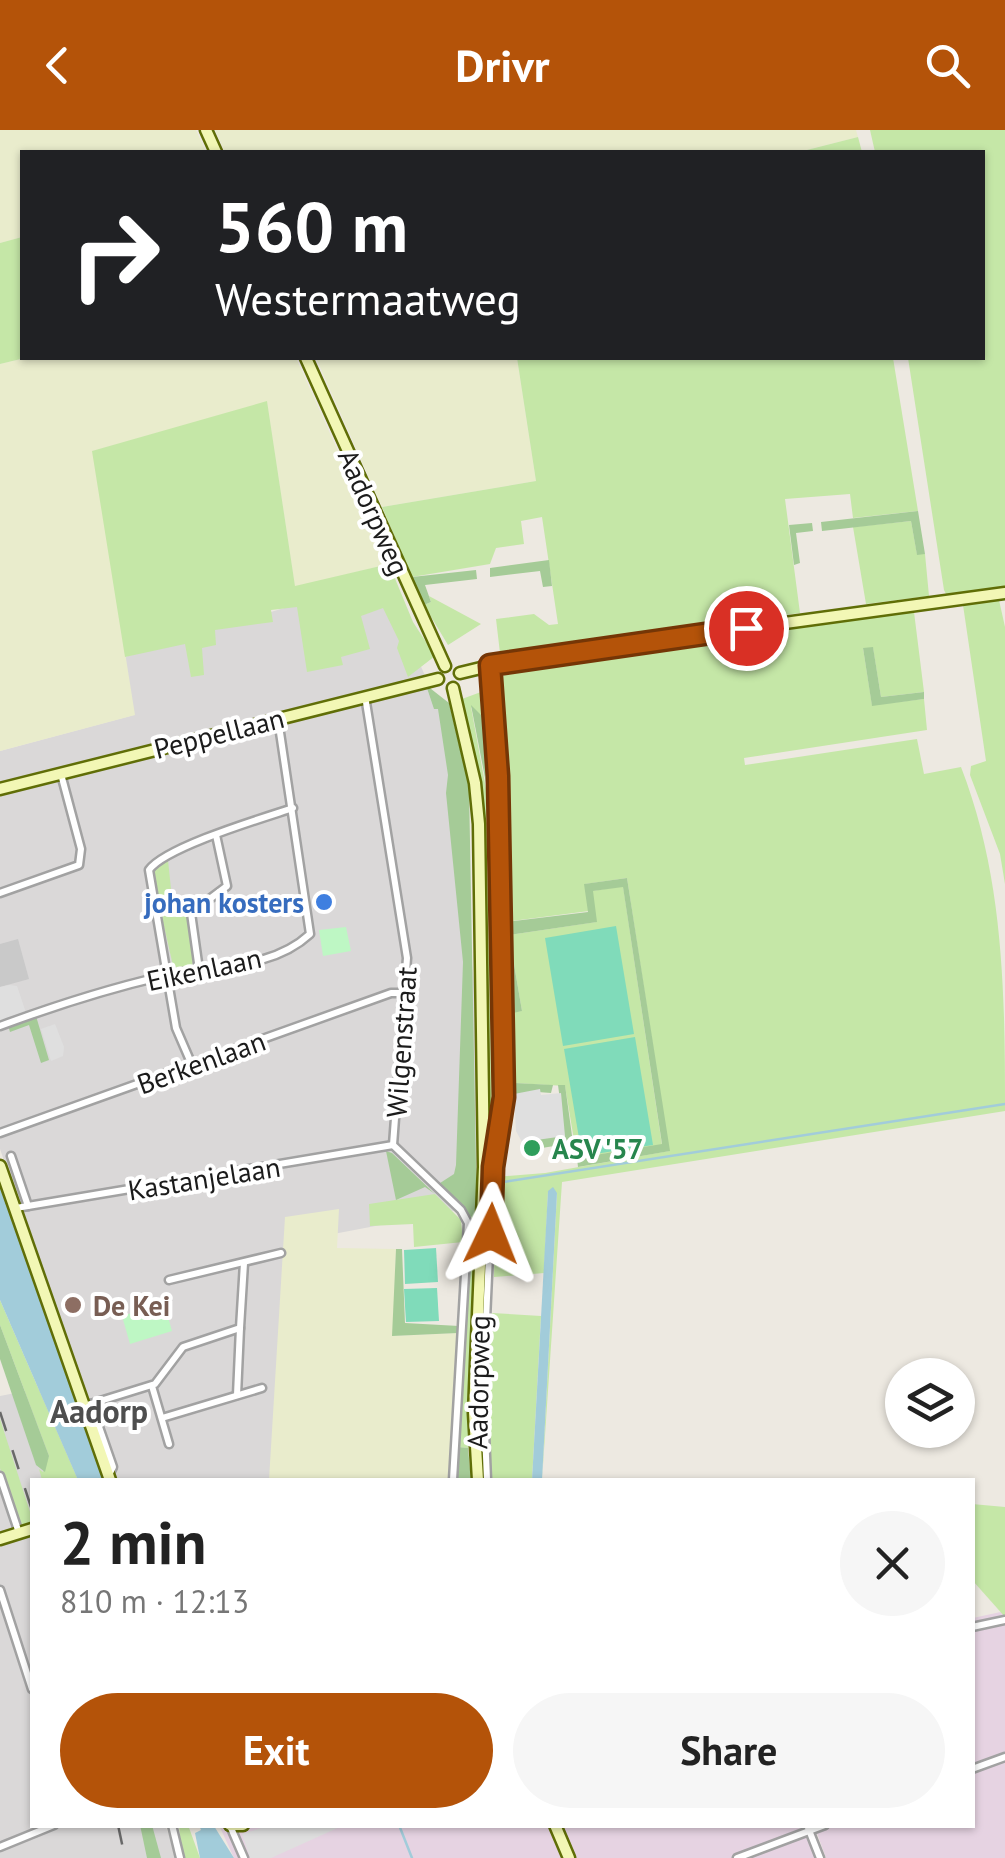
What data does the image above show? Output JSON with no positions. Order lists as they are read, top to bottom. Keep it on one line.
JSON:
{"streets":{"street":["Aadorpweg","Peppellaan","Eikenlaan","Wilgenstraat","Berkenlaan","Kastanjelaan"]},"crossings":[["Peppellaan","Eikenlaan"],["Peppellaan","Wilgenstraat"],["Wilgenstraat","Berkenlaan"],["Wilgenstraat","Kastanjelaan"]],"districts":["Aadorp"],"places":["johan kosters","ASV '57","De Kei"],"page":{"header":"Drivr","turn":["560 m","Westermaatweg"],"heading":["2 min","810 m · 12:13"],"buttons":["Exit","Share"]}}
